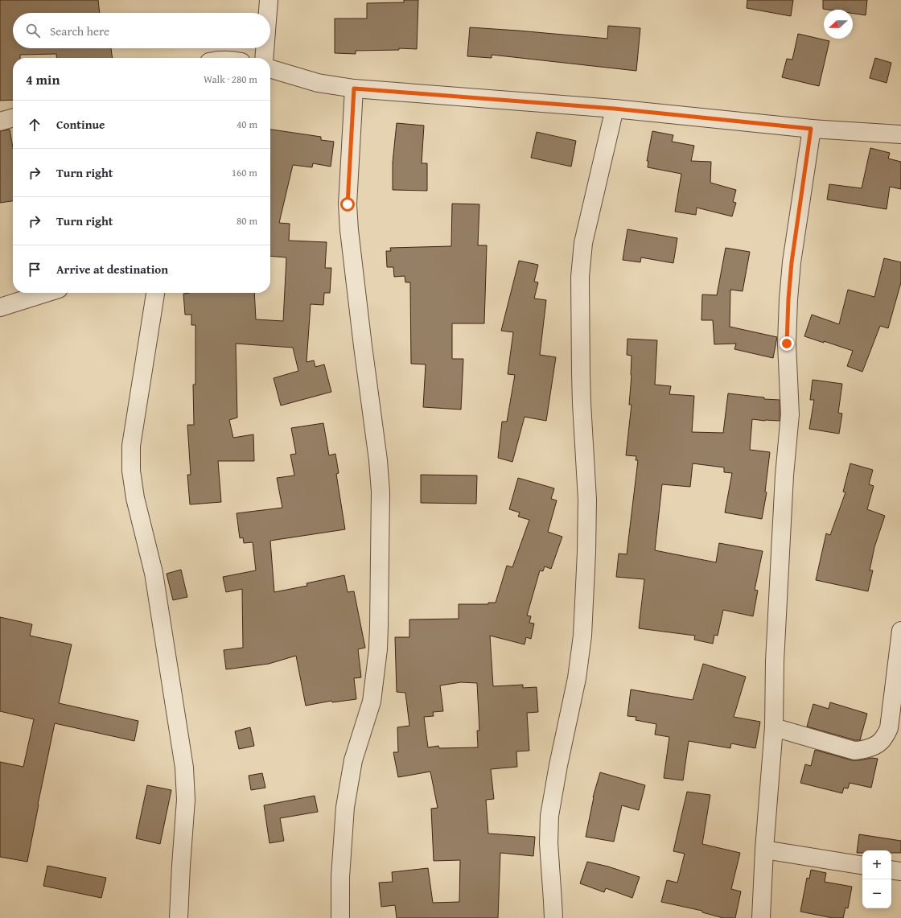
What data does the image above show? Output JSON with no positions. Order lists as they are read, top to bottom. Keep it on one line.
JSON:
{"north":"left","page":{"search":"Search here","heading":["4 min","Walk · 280 m"],"list":[["Continue","40 m"],["Turn right","160 m"],["Turn right","80 m"],"Arrive at destination"],"map_buttons":["+","−"]}}
